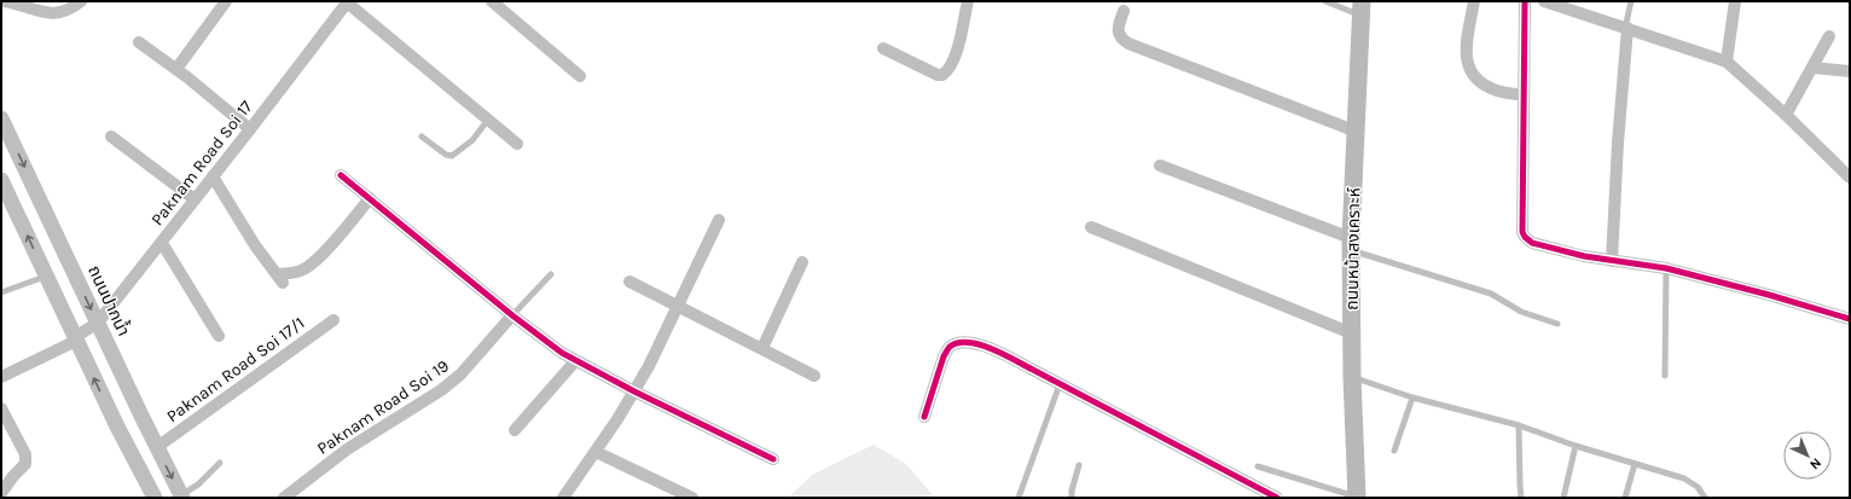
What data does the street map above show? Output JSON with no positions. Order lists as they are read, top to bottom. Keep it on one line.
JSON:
{"streets":{"main road":["ถนนหน้าสงเคราะห์"],"street":["Paknam Road Soi 17","ถนนปากน้ำ","Paknam Road Soi 17/1","Paknam Road Soi 19"]},"crossings":[["Paknam Road Soi 17","ถนนปากน้ำ"],["ถนนปากน้ำ","Paknam Road Soi 17/1"]],"north":"bottom right"}
